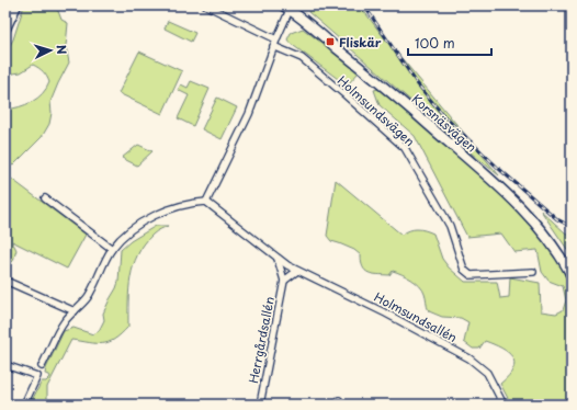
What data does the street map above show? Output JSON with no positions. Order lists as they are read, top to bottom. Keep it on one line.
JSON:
{"streets":{"street":["Holmsundsvägen","Korsnäsvägen","Holmsundsallén","Herrgårdsallén"]},"places":{"transit":["Fliskär"]},"scale_bar":"100 m","north":"right"}
